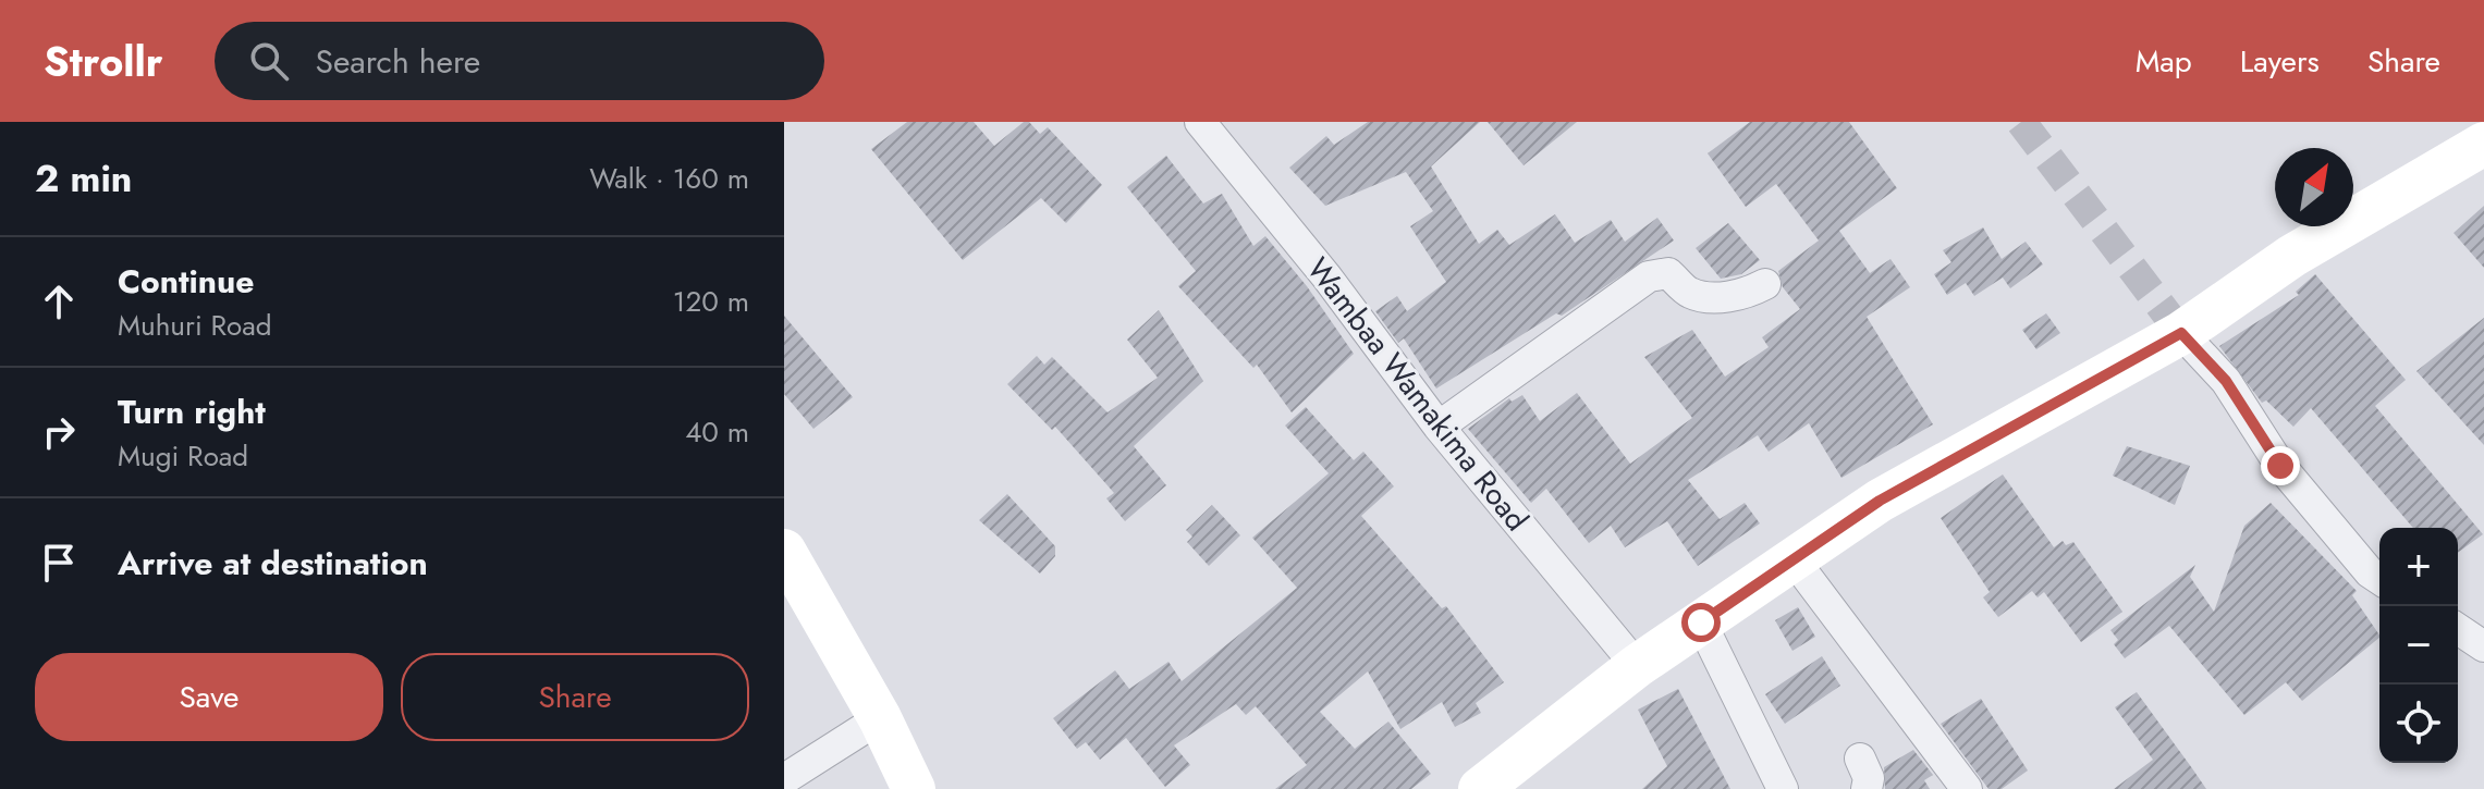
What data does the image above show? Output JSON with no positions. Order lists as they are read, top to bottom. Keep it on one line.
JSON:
{"streets":{"street":["Wambaa Wamakima Road"]},"north":"top right","page":{"header":"Strollr","search":"Search here","nav":["Map","Layers","Share"],"heading":["2 min","Walk · 160 m"],"list":[["Continue","Muhuri Road","120 m"],["Turn right","Mugi Road","40 m"],"Arrive at destination"],"map_buttons":["+","−"],"buttons":["Save","Share"]}}
